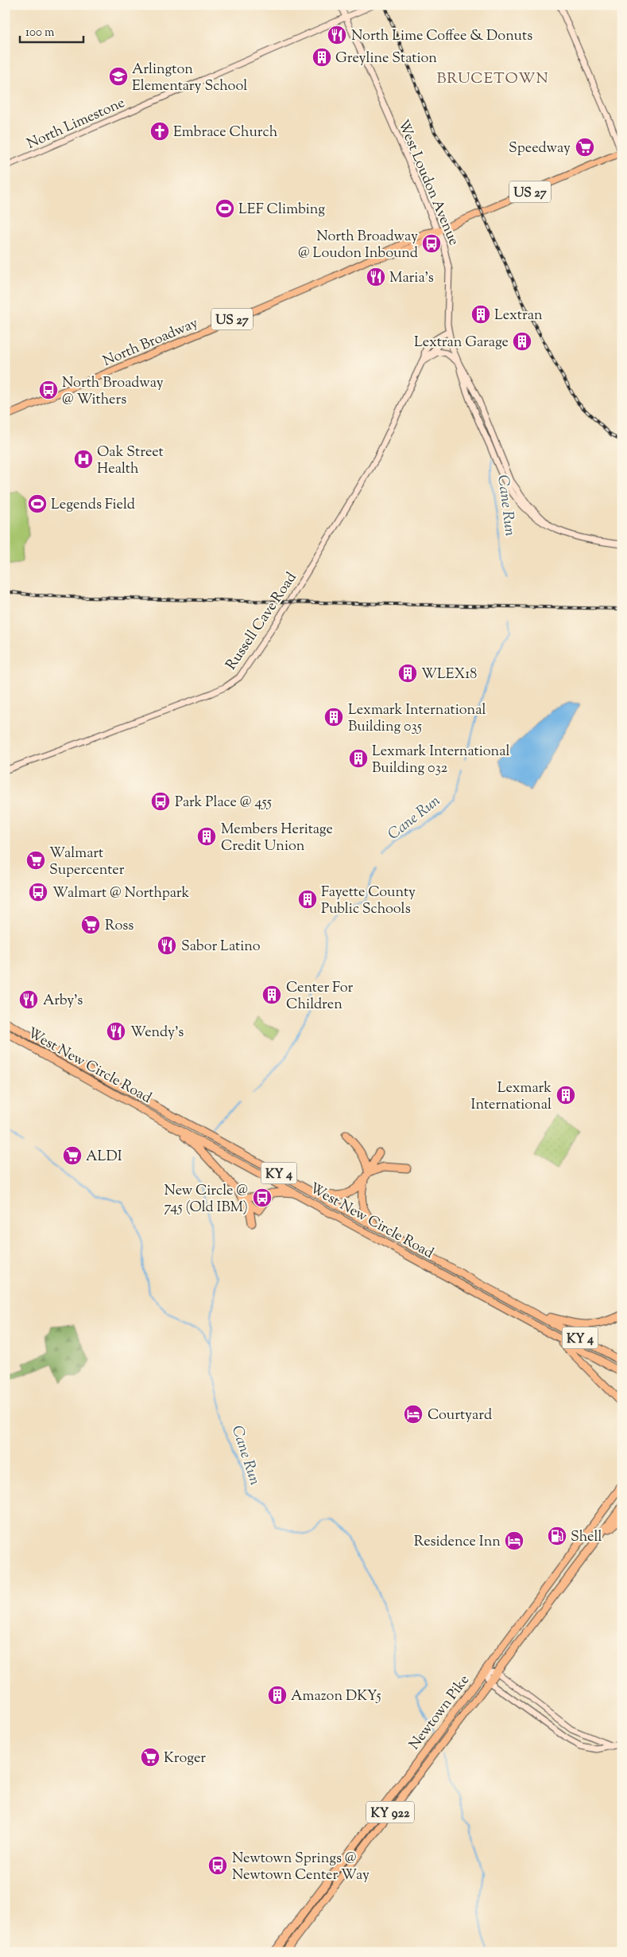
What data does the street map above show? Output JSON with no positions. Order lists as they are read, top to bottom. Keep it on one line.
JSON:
{"streets":{"highway":["West New Circle Road","KY 4","Newtown Pike","KY 922"],"main road":["US 27","North Broadway"],"street":["North Limestone","West Loudon Avenue","Russell Cave Road"]},"crossings":[["North Limestone","West Loudon Avenue"],["West Loudon Avenue","North Broadway"],["West Loudon Avenue","Russell Cave Road"]],"districts":["BRUCETOWN"],"water":["Cane Run"],"places":{"restaurant":["North Lime Coffee & Donuts","Maria's","Sabor Latino","Arby's","Wendy's"],"building":["Greyline Station","Lextran","Lextran Garage","WLEX18","Lexmark International Building 035","Lexmark International Building 032","Members Heritage Credit Union","Fayette County Public Schools","Center For Children","Lexmark International","Amazon DKY5"],"school or university":["Arlington Elementary School"],"church":["Embrace Church"],"supermarket":["Speedway","Walmart Supercenter","Ross","ALDI","Kroger"],"sports":["LEF Climbing","Legends Field"],"bus stop":["North Broadway @ Loudon Inbound","North Broadway @ Withers","Park Place @ 455","Walmart @ Northpark","New Circle @ 745 (Old IBM)","Newtown Springs @ Newtown Center Way"],"hospital":["Oak Street Health"],"hotel":["Courtyard","Residence Inn"],"fuel station":["Shell"]},"scale_bar":"100 m"}
